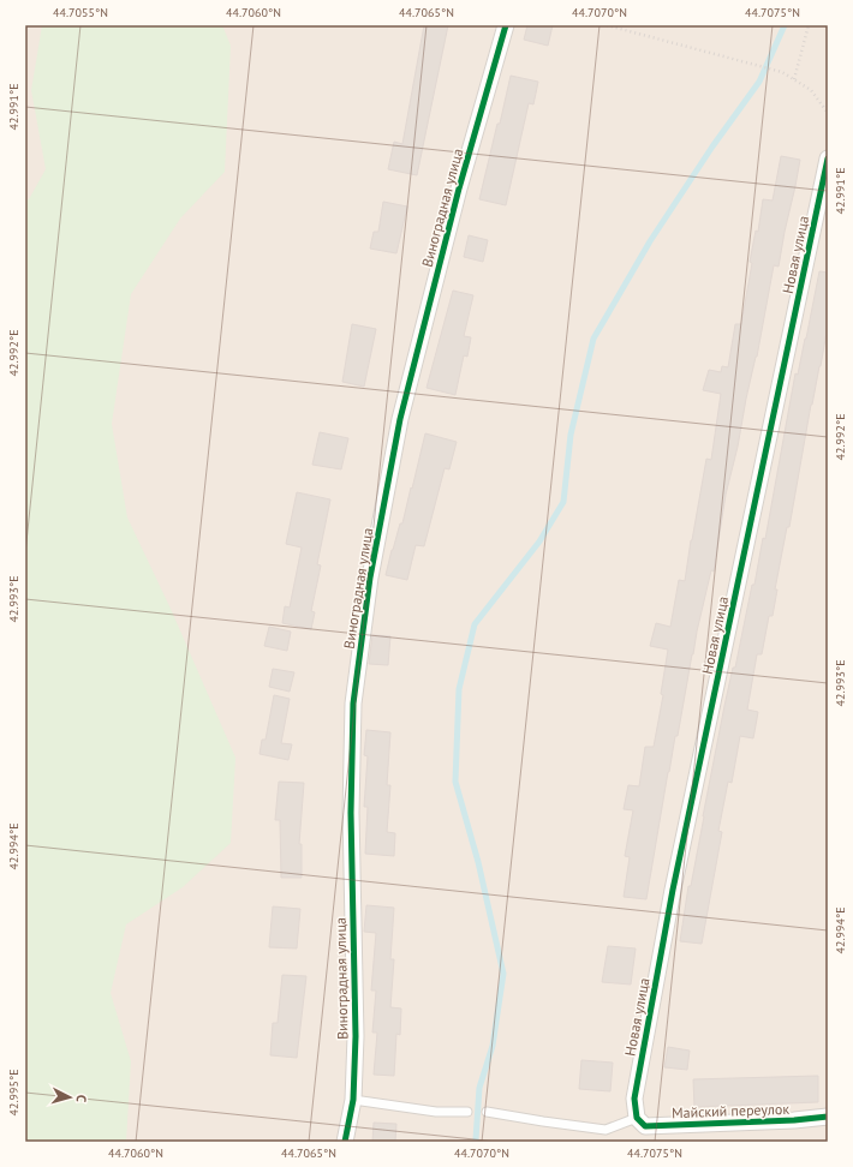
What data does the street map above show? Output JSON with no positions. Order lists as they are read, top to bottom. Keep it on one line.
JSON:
{"streets":{"street":["Виноградная улица","Новая улица","Майский переулок"]},"crossings":[["Новая улица","Майский переулок"]],"north":"right","coordinates":["44.7055°N","44.7060°N","44.7065°N","44.7070°N","44.7075°N","42.991°E","42.992°E","42.993°E","42.994°E","42.995°E"]}
